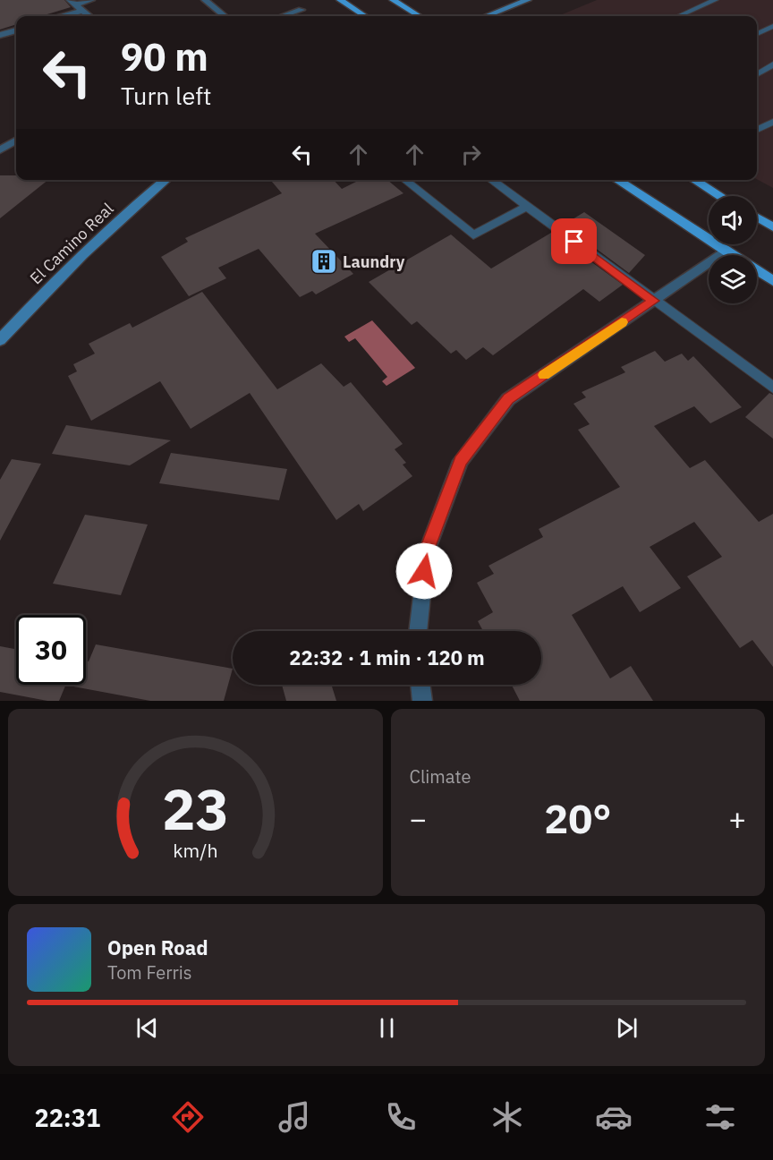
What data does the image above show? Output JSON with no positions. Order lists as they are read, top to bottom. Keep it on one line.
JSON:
{"streets":{"main road":["El Camino Real"]},"places":{"building":["Laundry"]},"page":{"turn":["90 m","Turn left"],"limit":"30","trip":"22:32 · 1 min · 120 m","tile":"Climate","heat":["−","20°","+"],"song":["Open Road","Tom Ferris"],"tabs":"22:31","gauge":["23","km/h"]}}
